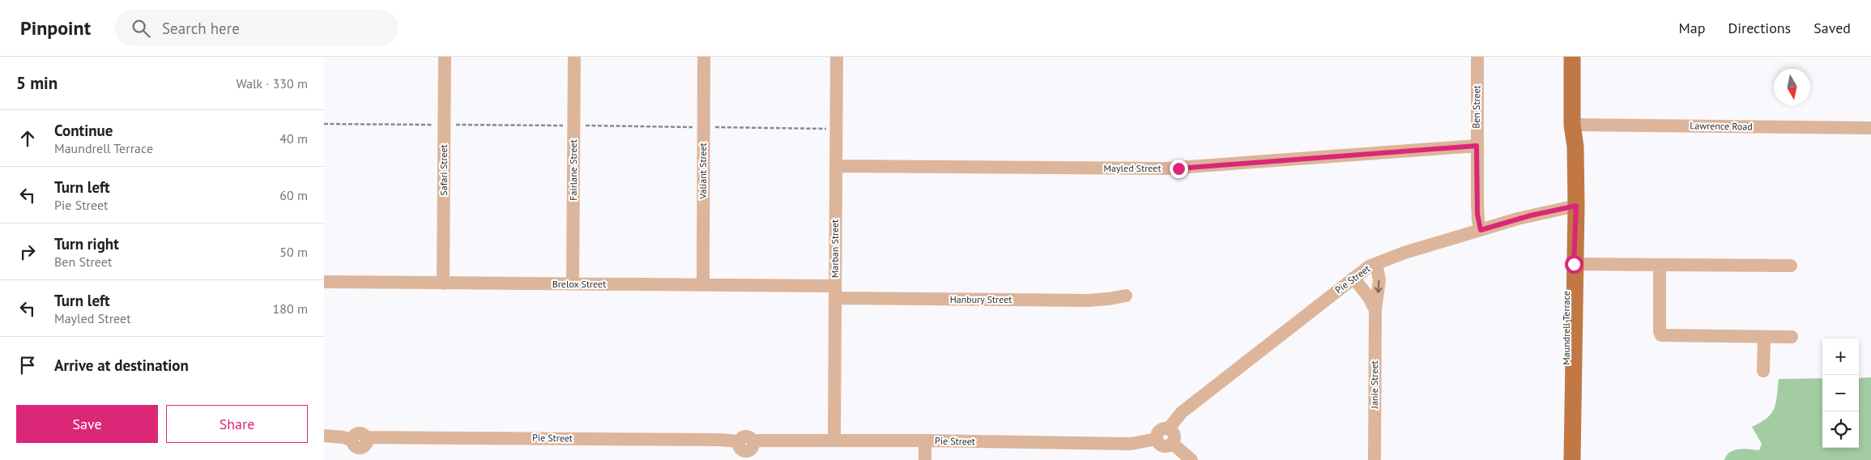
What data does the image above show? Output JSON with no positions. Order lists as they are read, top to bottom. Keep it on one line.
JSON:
{"streets":{"main road":["Maundrell Terrace"],"street":["Ben Street","Lawrence Road","Mayled Street","Safari Street","Fairlane Street","Valiant Street","Marban Street","Pie Street","Brelox Street","Hanbury Street","Janie Street"]},"crossings":[["Ben Street","Mayled Street"],["Ben Street","Pie Street"],["Lawrence Road","Maundrell Terrace"],["Mayled Street","Marban Street"],["Safari Street","Brelox Street"],["Fairlane Street","Brelox Street"],["Valiant Street","Brelox Street"],["Marban Street","Pie Street"],["Marban Street","Brelox Street"],["Marban Street","Hanbury Street"],["Pie Street","Maundrell Terrace"],["Pie Street","Janie Street"],["Brelox Street","Hanbury Street"]],"north":"bottom","page":{"header":"Pinpoint","search":"Search here","nav":["Map","Directions","Saved"],"heading":["5 min","Walk · 330 m"],"list":[["Continue","Maundrell Terrace","40 m"],["Turn left","Pie Street","60 m"],["Turn right","Ben Street","50 m"],["Turn left","Mayled Street","180 m"],"Arrive at destination"],"map_buttons":["+","−"],"buttons":["Save","Share"]}}
